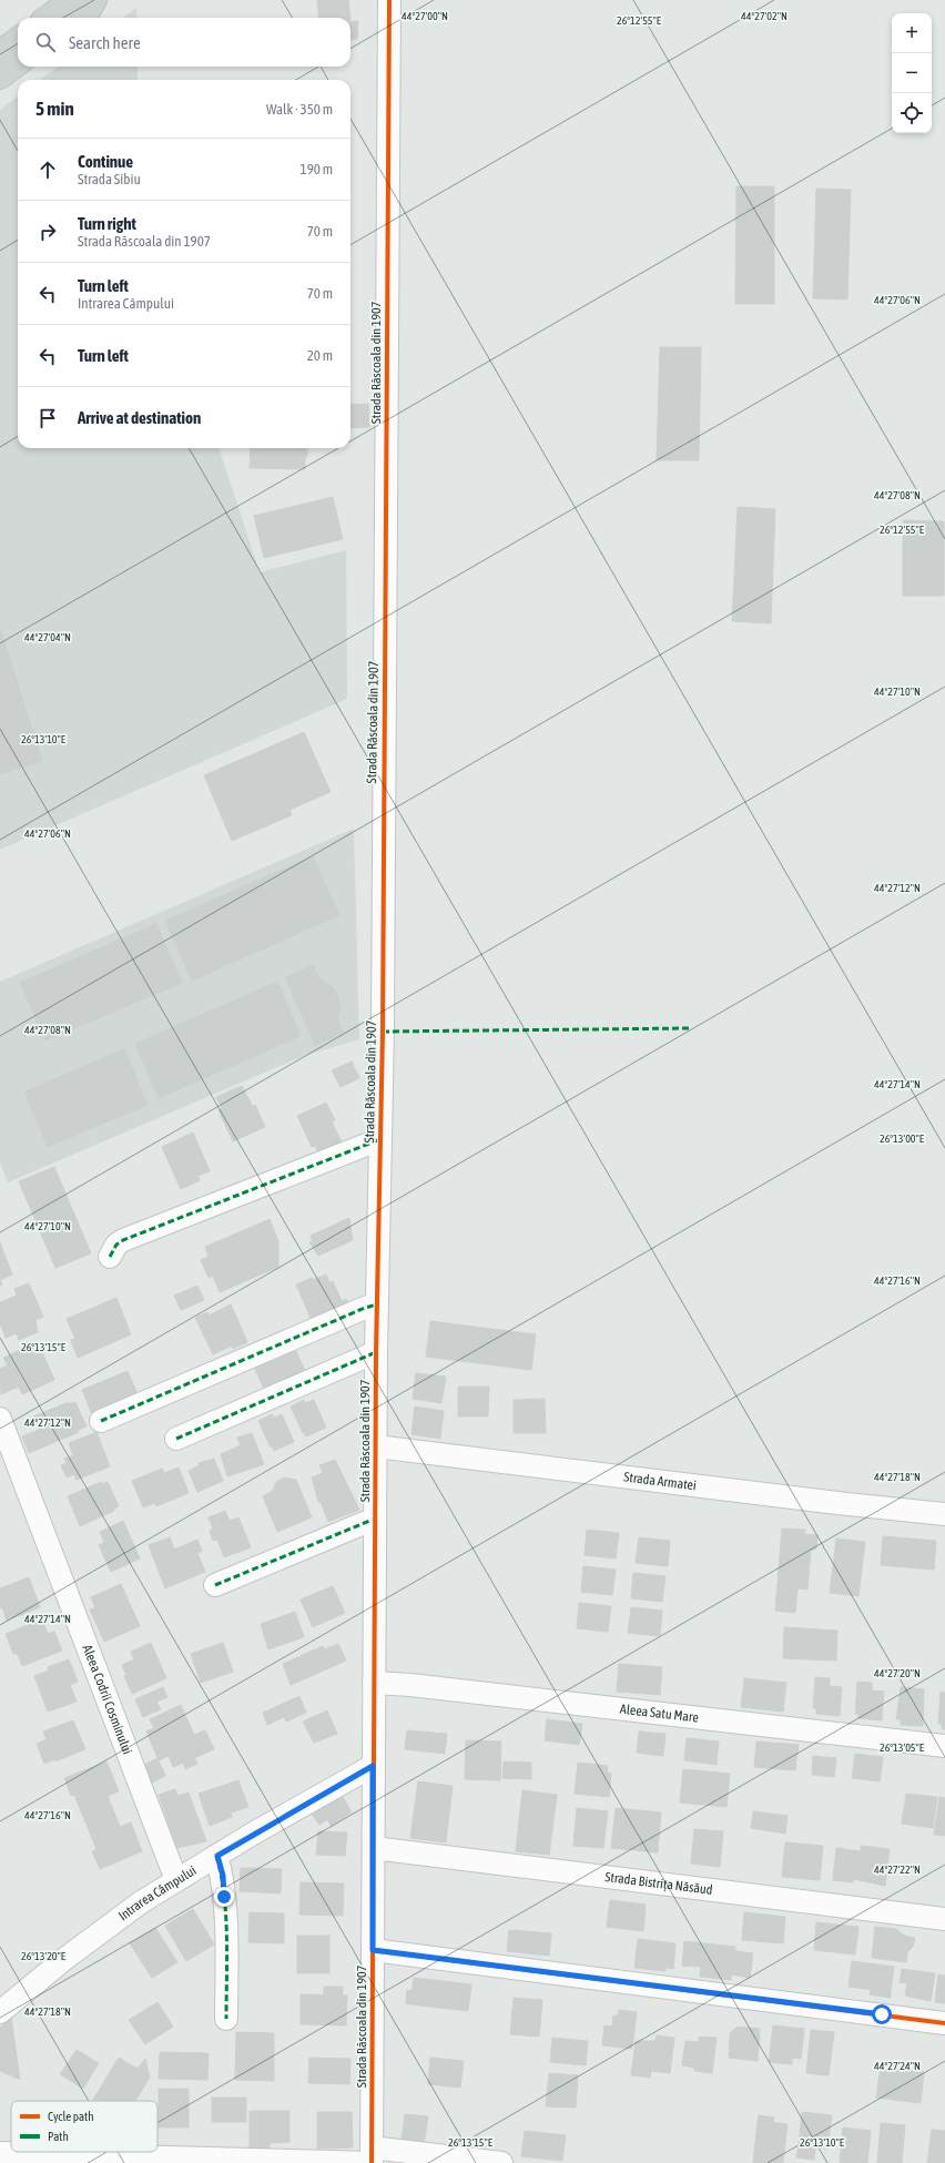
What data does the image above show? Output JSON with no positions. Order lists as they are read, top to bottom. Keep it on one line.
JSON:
{"streets":{"street":["Strada Răscoala din 1907","Strada Armatei","Aleea Codrii Cosminului","Aleea Satu Mare","Strada Bistrița Năsăud","Intrarea Câmpului"]},"crossings":[["Strada Răscoala din 1907","Strada Armatei"],["Strada Răscoala din 1907","Aleea Satu Mare"],["Strada Răscoala din 1907","Strada Bistrița Năsăud"],["Strada Răscoala din 1907","Intrarea Câmpului"],["Aleea Codrii Cosminului","Intrarea Câmpului"]],"legend":["Cycle path","Path"],"page":{"map_buttons":["+","−"],"search":"Search here","heading":["5 min","Walk · 350 m"],"list":[["Continue","Strada Sibiu","190 m"],["Turn right","Strada Răscoala din 1907","70 m"],["Turn left","Intrarea Câmpului","70 m"],["Turn left","20 m"],"Arrive at destination"]},"coordinates":["44°27'00\"N","44°27'02\"N","26°12'55\"E","44°27'06\"N","44°27'08\"N","44°27'04\"N","44°27'10\"N","26°13'10\"E","44°27'12\"N","44°27'14\"N","26°13'00\"E","44°27'16\"N","26°13'15\"E","44°27'18\"N","44°27'20\"N","26°13'05\"E","44°27'22\"N","26°13'20\"E","44°27'24\"N"]}
